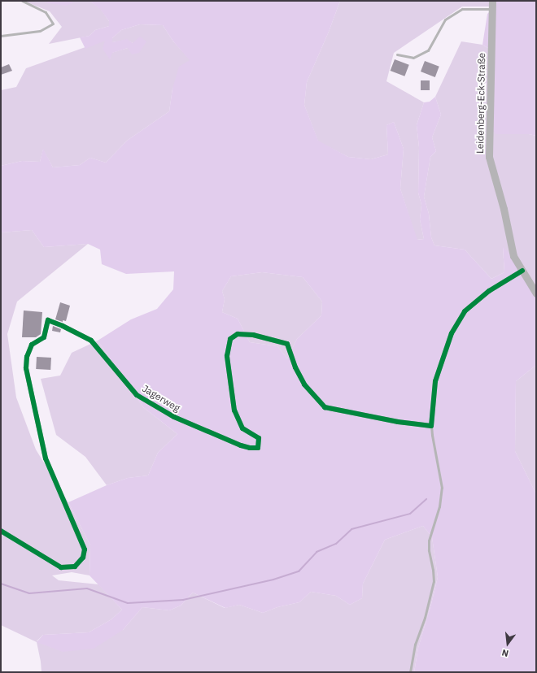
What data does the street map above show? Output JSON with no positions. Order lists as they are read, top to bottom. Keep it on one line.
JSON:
{"streets":{"street":["Leidenberg-Eck-Straße","Jagerweg"]},"north":"bottom"}
